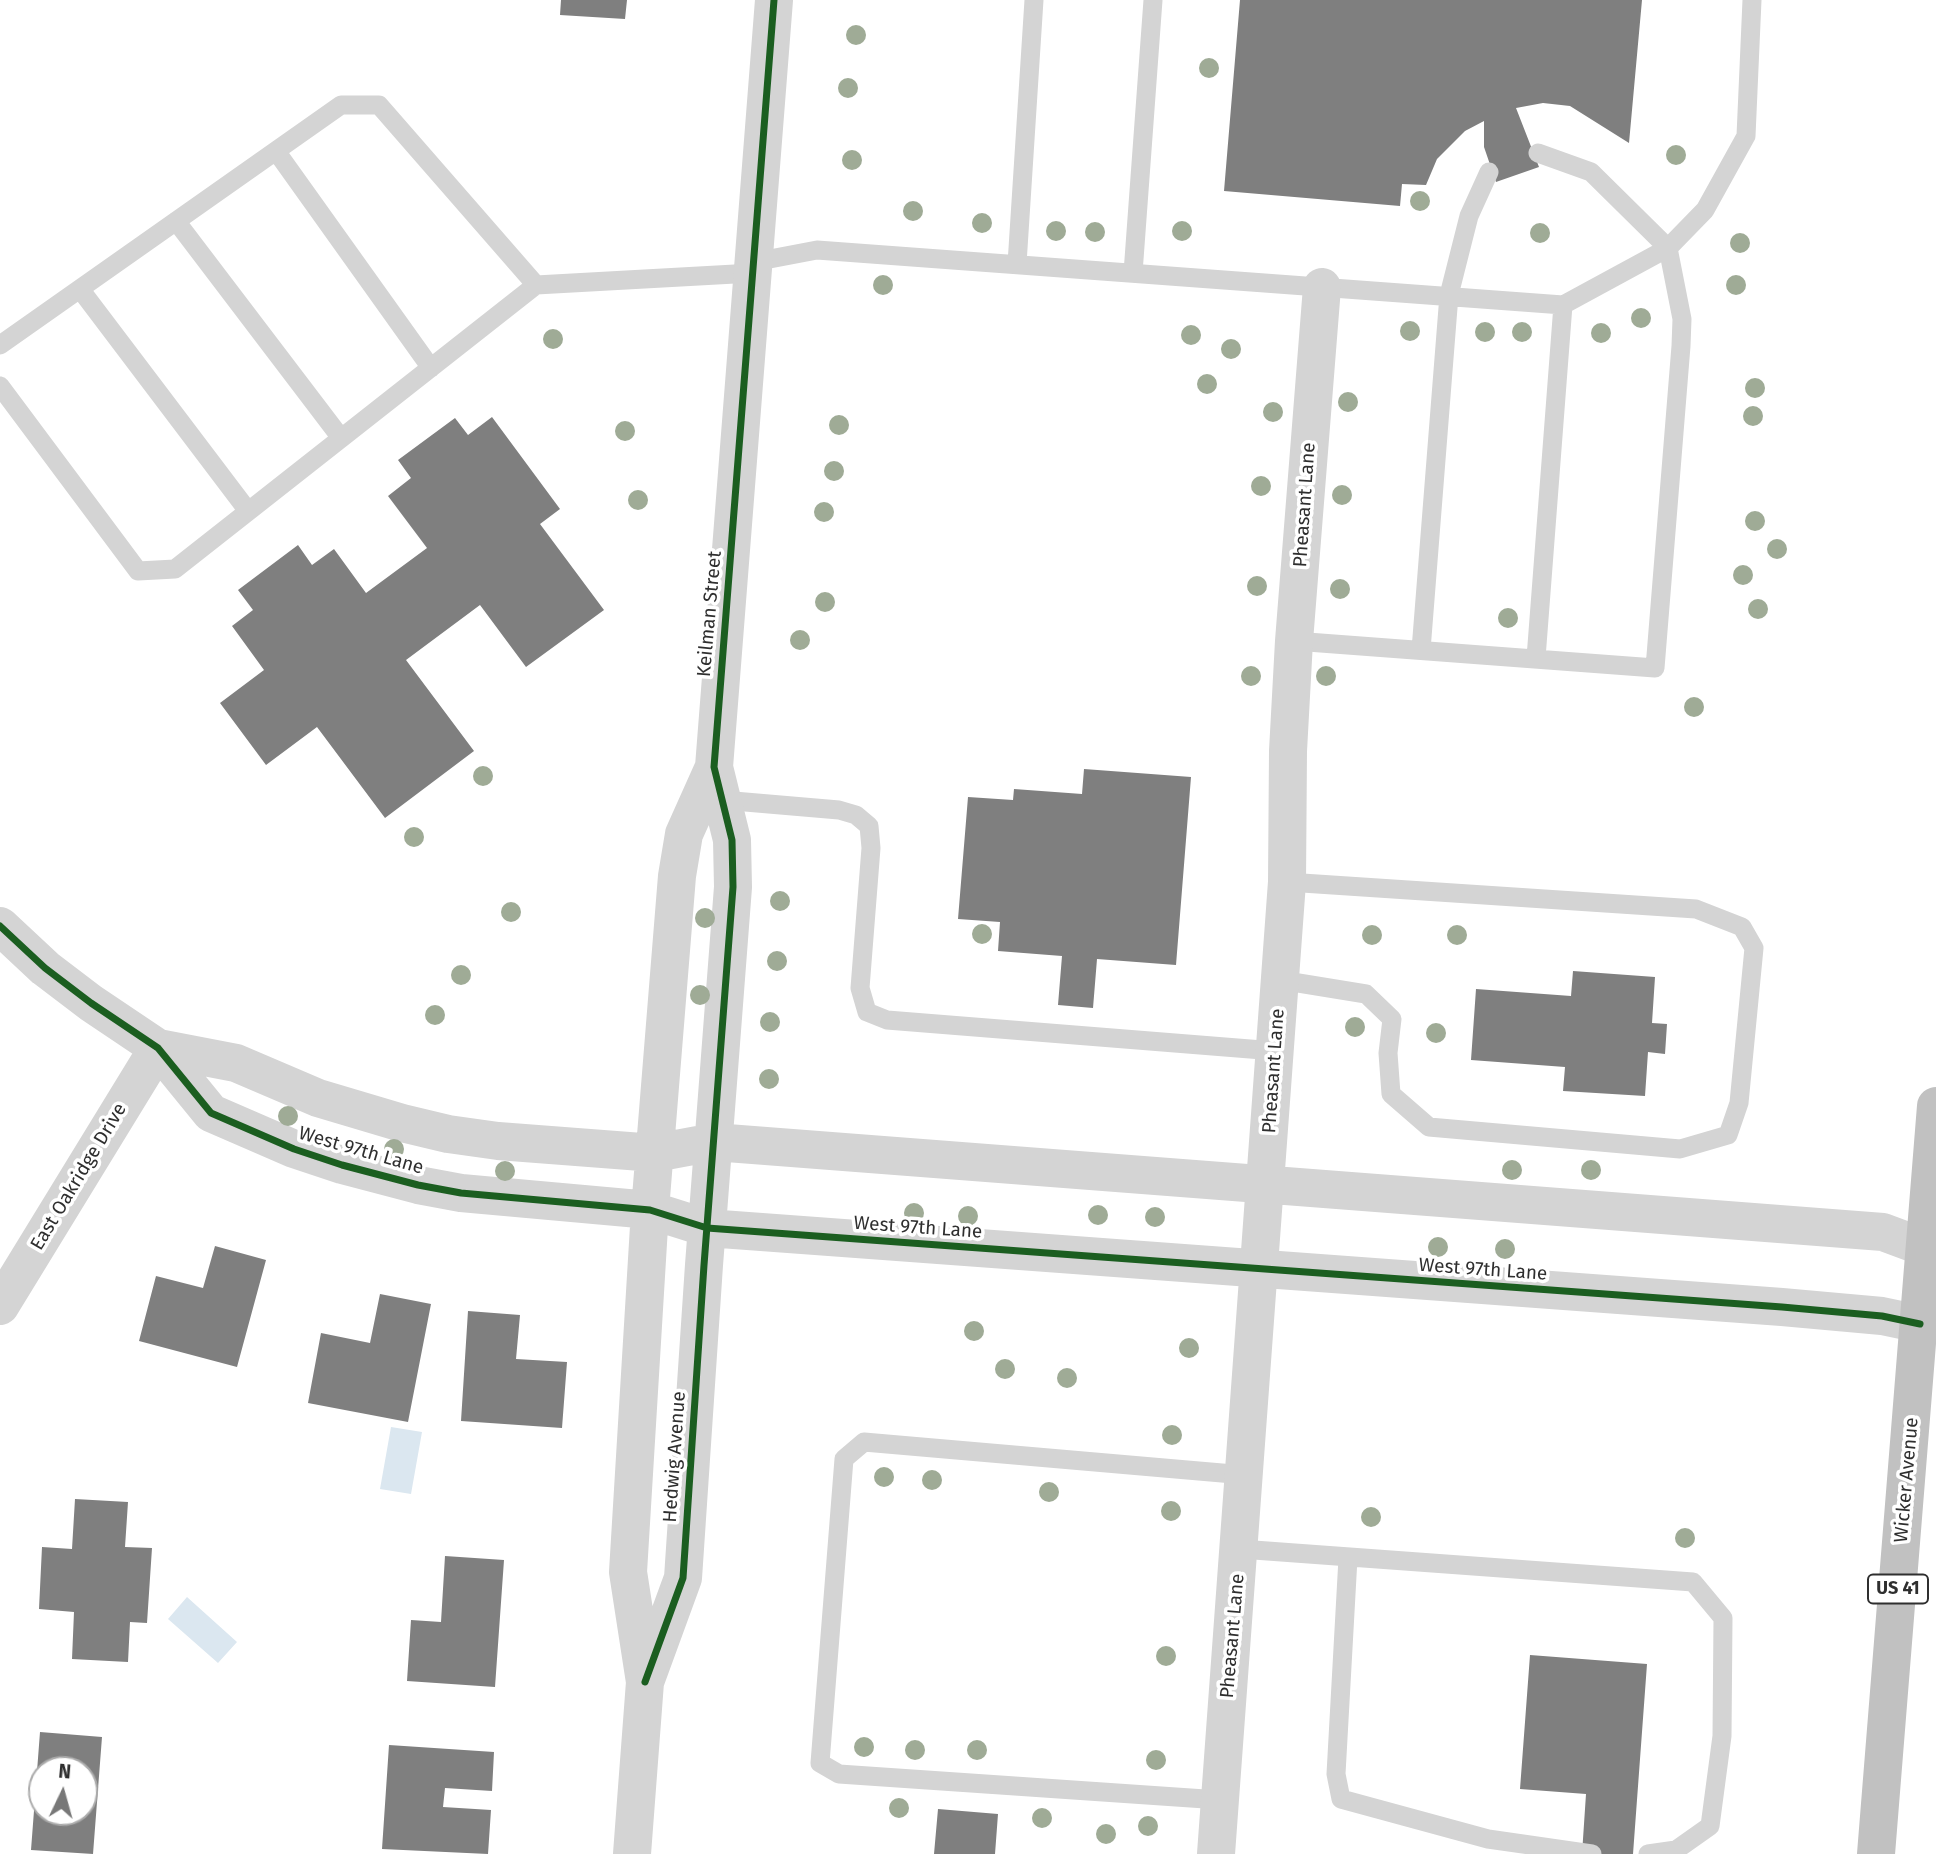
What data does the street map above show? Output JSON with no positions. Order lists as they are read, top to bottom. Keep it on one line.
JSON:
{"streets":{"highway":["Wicker Avenue","US 41"],"street":["Pheasant Lane","Keilman Street","West 97th Lane","East Oakridge Drive","Hedwig Avenue"]},"crossings":[["Pheasant Lane","West 97th Lane"],["Keilman Street","West 97th Lane"],["Keilman Street","Hedwig Avenue"],["West 97th Lane","East Oakridge Drive"],["West 97th Lane","Hedwig Avenue"],["West 97th Lane","Wicker Avenue"]],"north":"top"}
